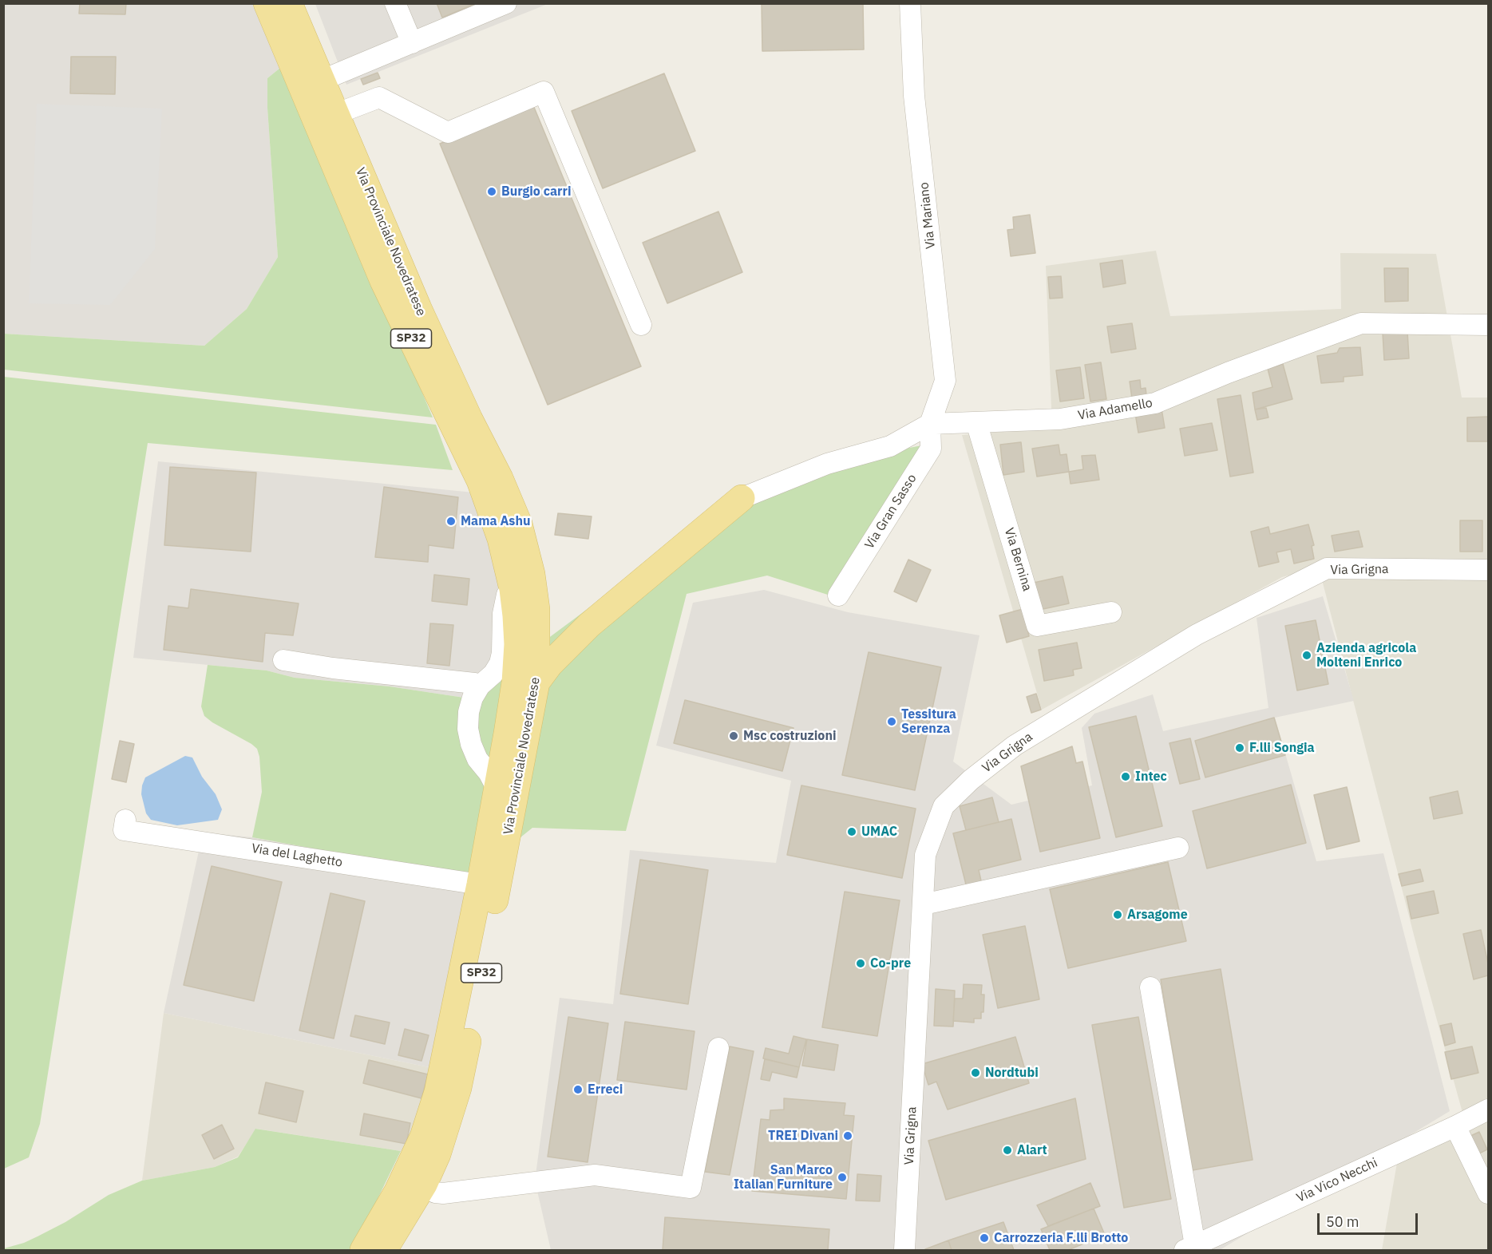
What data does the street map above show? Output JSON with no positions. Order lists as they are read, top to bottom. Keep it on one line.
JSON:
{"streets":{"main road":["Via Provinciale Novedratese","SP32"],"street":["Via Mariano","Via Adamello","Via Gran Sasso","Via Bernina","Via Grigna","Via del Laghetto","Via Vico Necchi"]},"crossings":[["Via Mariano","Via Adamello"],["Via Mariano","Via Gran Sasso"],["Via Provinciale Novedratese","Via del Laghetto"],["Via Adamello","Via Gran Sasso"],["Via Adamello","Via Bernina"]],"places":["Burgio carri","Mama Ashu","Azienda agricola Molteni Enrico","Tessitura Serenza","Msc costruzioni","F.lli Songia","Intec","UMAC","Arsagome","Co-pre","Nordtubi","Erreci","TREI Divani","Alart","San Marco Italian Furniture","Carrozzeria F.lli Brotto"],"scale_bar":"50 m"}
